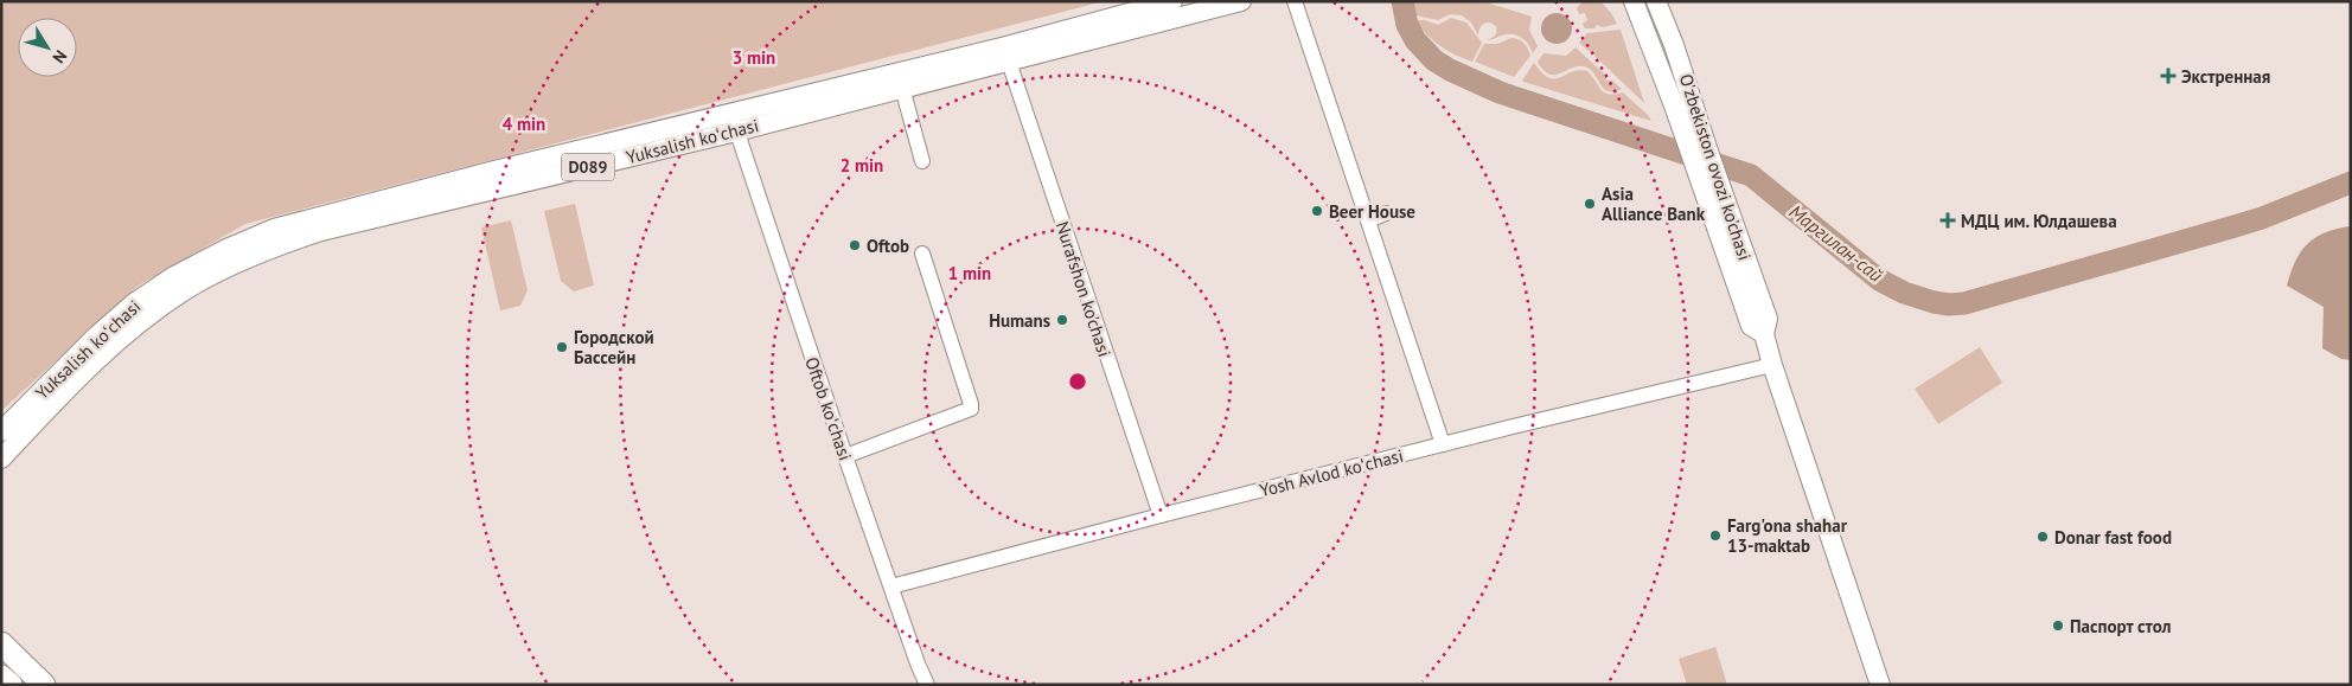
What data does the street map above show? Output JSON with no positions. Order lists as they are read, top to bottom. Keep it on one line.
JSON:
{"streets":{"main road":["Yuksalish koʻchasi","D089","O'zbekiston ovozi ko'chasi"],"street":["Nurafshon ko'chasi","Oftob koʻchasi","Yosh Avlod koʻchasi"]},"crossings":[["Yuksalish koʻchasi","Nurafshon ko'chasi"],["Yuksalish koʻchasi","Oftob koʻchasi"],["O'zbekiston ovozi ko'chasi","Yosh Avlod koʻchasi"],["Nurafshon ko'chasi","Yosh Avlod koʻchasi"],["Oftob koʻchasi","Yosh Avlod koʻchasi"]],"water":["Маргилан-сай"],"places":{"health":["Экстренная","МДЦ им. Юлдашева"],"other":["Asia Alliance Bank","Beer House","Oftob","Humans","Городской Бассейн","Farg'ona shahar 13-maktab","Donar fast food","Паспорт стол"]},"north":"bottom right","rings":["3 min","4 min","2 min","1 min"]}
